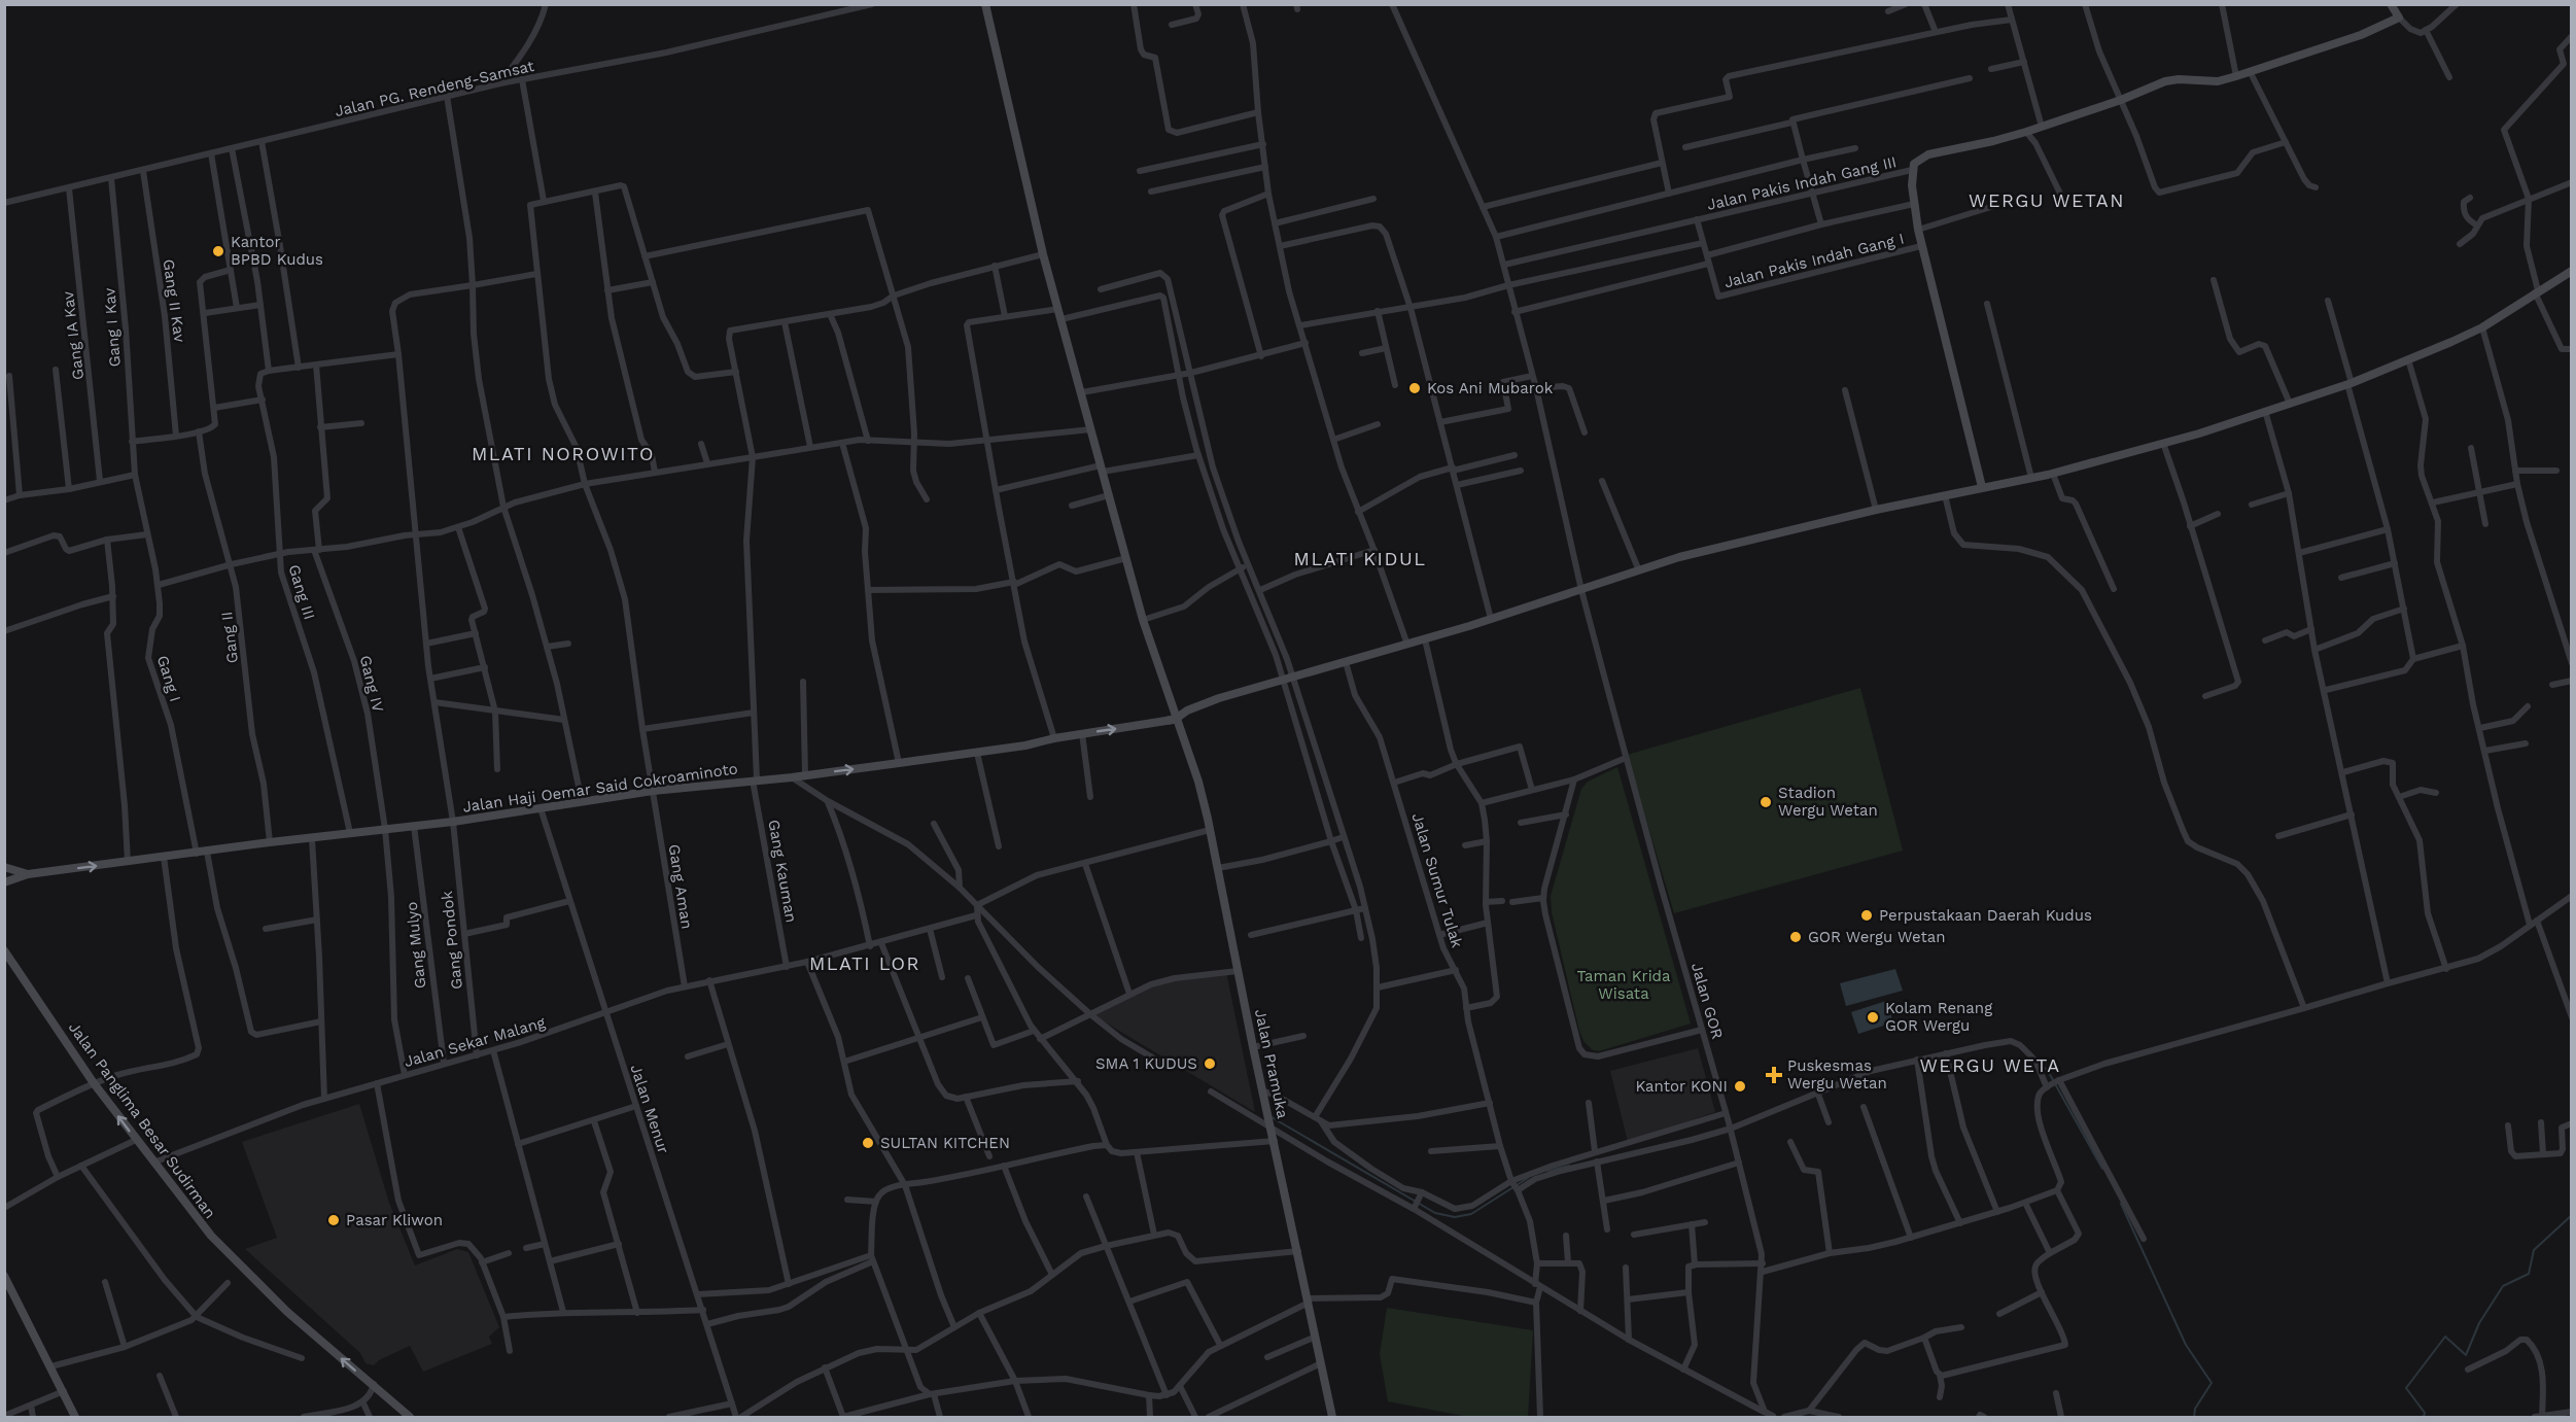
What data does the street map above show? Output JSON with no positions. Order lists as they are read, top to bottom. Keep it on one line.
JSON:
{"streets":{"street":["Jalan PG. Rendeng-Samsat","Jalan Pakis Indah Gang III","Jalan Pakis Indah Gang I","Gang II Kav","Gang I Kav","Gang IA Kav","Gang III","Gang II","Gang I","Gang IV","Jalan Haji Oemar Said Cokroaminoto","Gang Kauman","Jalan Sumur Tulak","Gang Aman","Gang Pondok","Gang Mulyo","Jalan GOR","Jalan Sekar Malang","Jalan Pramuka","Jalan Menur","Jalan Panglima Besar Sudirman"]},"crossings":[["Jalan PG. Rendeng-Samsat","Gang II Kav"],["Jalan PG. Rendeng-Samsat","Gang I Kav"],["Jalan PG. Rendeng-Samsat","Gang IA Kav"],["Jalan Pakis Indah Gang III","Jalan Pakis Indah Gang I"],["Jalan Pakis Indah Gang III","Jalan GOR"],["Gang I Kav","Gang I"],["Gang III","Jalan Haji Oemar Said Cokroaminoto"],["Gang II","Jalan Haji Oemar Said Cokroaminoto"],["Gang I","Jalan Haji Oemar Said Cokroaminoto"],["Gang IV","Jalan Haji Oemar Said Cokroaminoto"],["Gang IV","Jalan Sekar Malang"],["Jalan Haji Oemar Said Cokroaminoto","Gang Kauman"],["Jalan Haji Oemar Said Cokroaminoto","Jalan Sumur Tulak"],["Jalan Haji Oemar Said Cokroaminoto","Gang Aman"],["Jalan Haji Oemar Said Cokroaminoto","Gang Pondok"],["Jalan Haji Oemar Said Cokroaminoto","Gang Mulyo"],["Jalan Haji Oemar Said Cokroaminoto","Jalan GOR"],["Jalan Haji Oemar Said Cokroaminoto","Jalan Pramuka"],["Jalan Haji Oemar Said Cokroaminoto","Jalan Menur"],["Gang Kauman","Jalan Sekar Malang"],["Gang Aman","Jalan Sekar Malang"],["Gang Pondok","Jalan Sekar Malang"],["Gang Mulyo","Jalan Sekar Malang"],["Jalan Sekar Malang","Jalan Menur"],["Jalan Sekar Malang","Jalan Panglima Besar Sudirman"]],"districts":["WERGU WETAN","MLATI NOROWITO","MLATI KIDUL","MLATI LOR","WERGU WETA"],"parks":["Taman Krida Wisata"],"places":{"other":["Kantor BPBD Kudus","Kos Ani Mubarok","Stadion Wergu Wetan","Perpustakaan Daerah Kudus","GOR Wergu Wetan","Kolam Renang GOR Wergu","SMA 1 KUDUS","Kantor KONI","SULTAN KITCHEN","Pasar Kliwon"],"health":["Puskesmas Wergu Wetan"]}}
